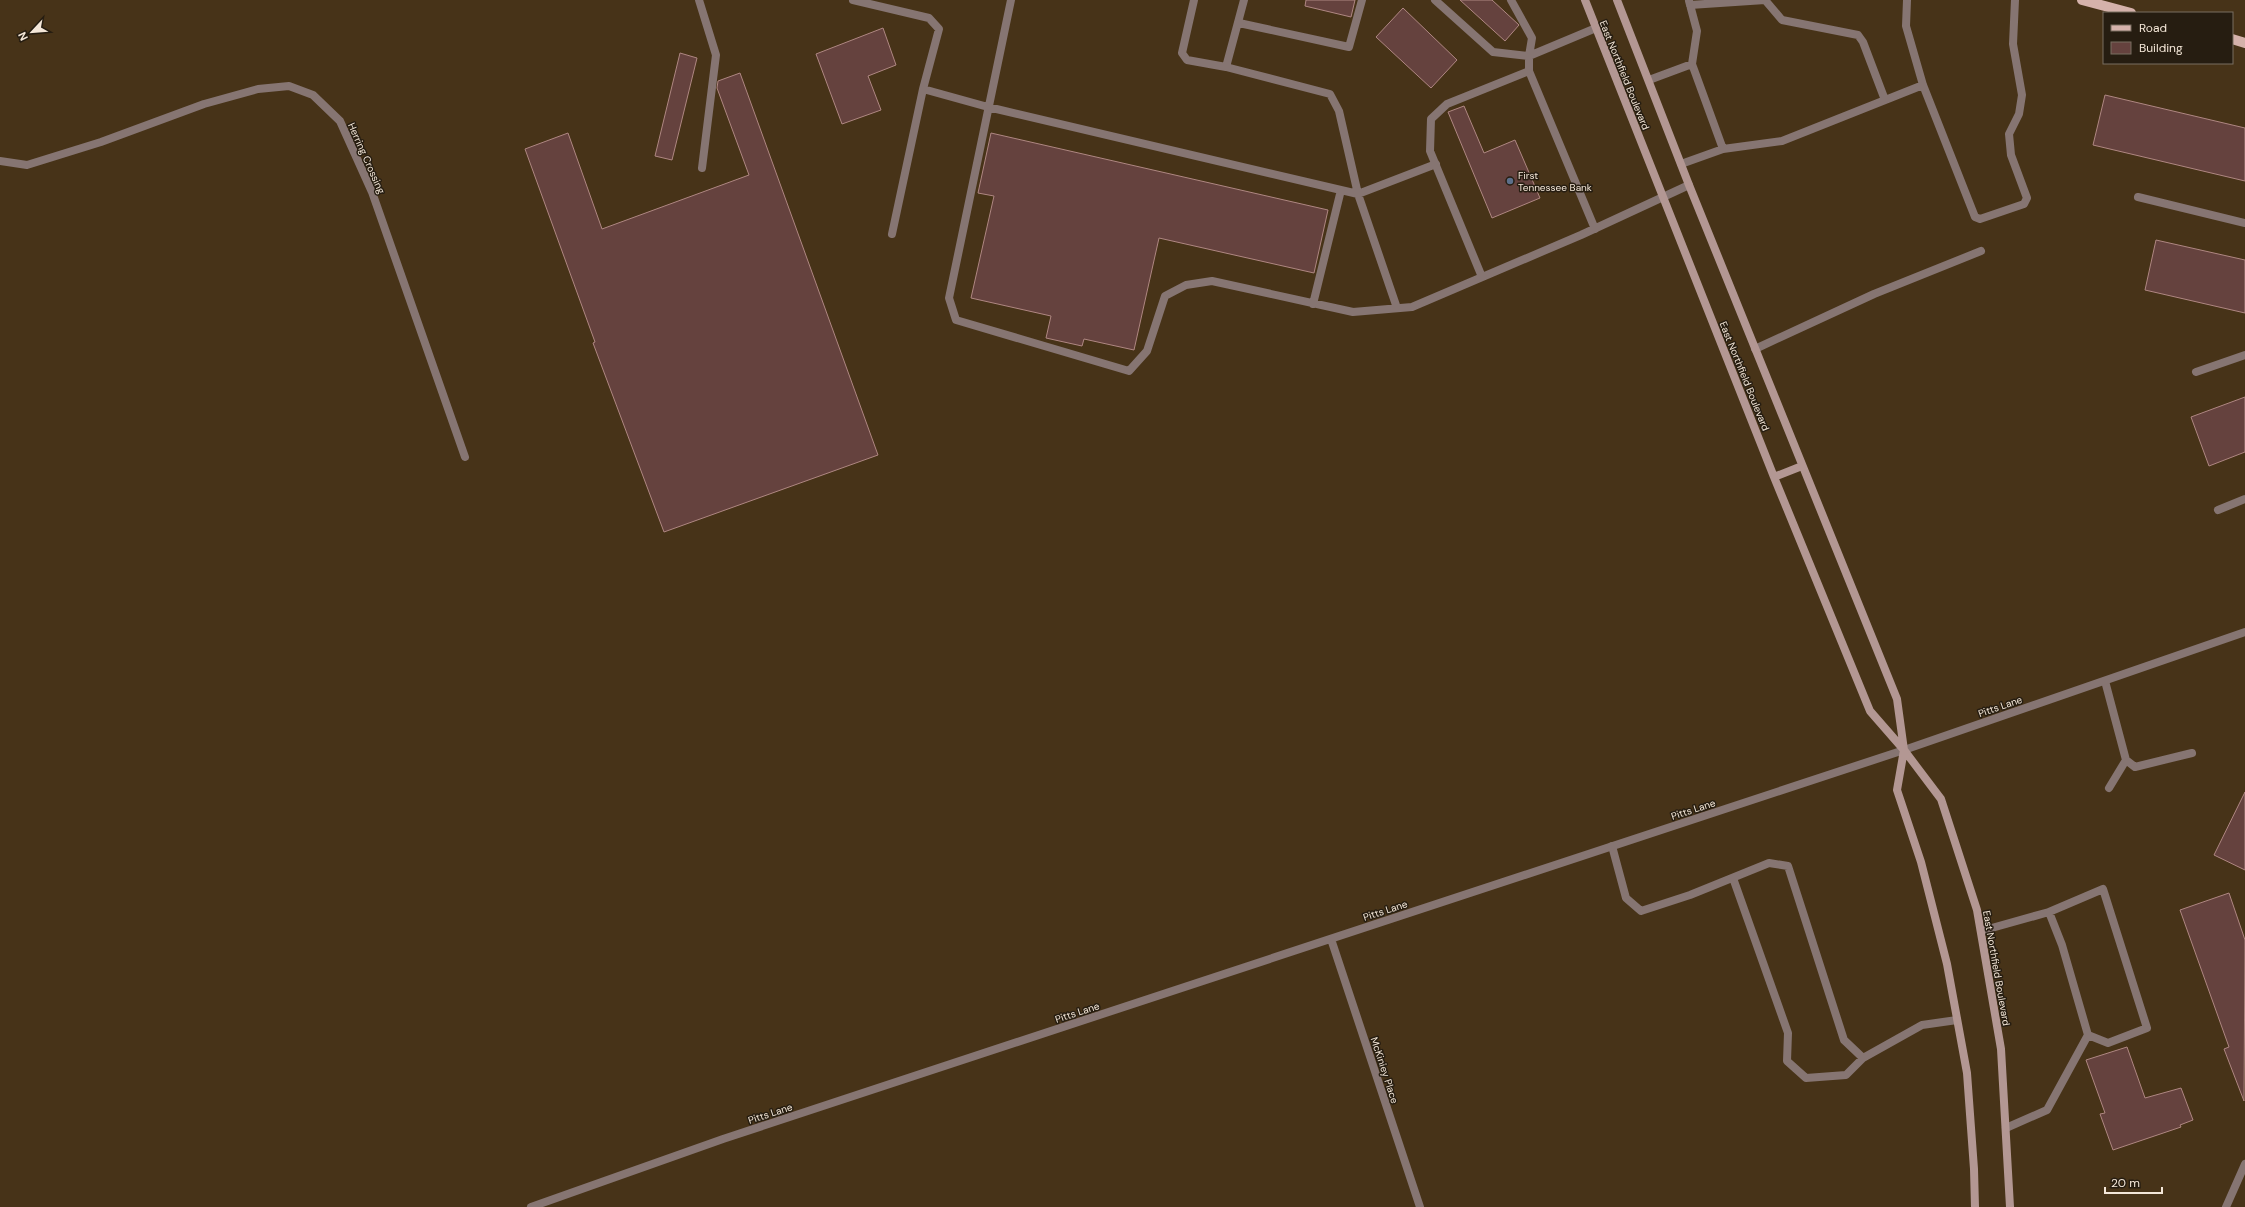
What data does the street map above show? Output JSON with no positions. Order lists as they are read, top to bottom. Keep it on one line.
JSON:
{"streets":{"main road":["East Northfield Boulevard"],"street":["Herring Crossing","Pitts Lane","McKiniey Place"]},"crossings":[["East Northfield Boulevard","Pitts Lane"],["Pitts Lane","McKiniey Place"]],"places":["First Tennessee Bank"],"legend":["Road","Building"],"scale_bar":"20 m","north":"bottom left"}
